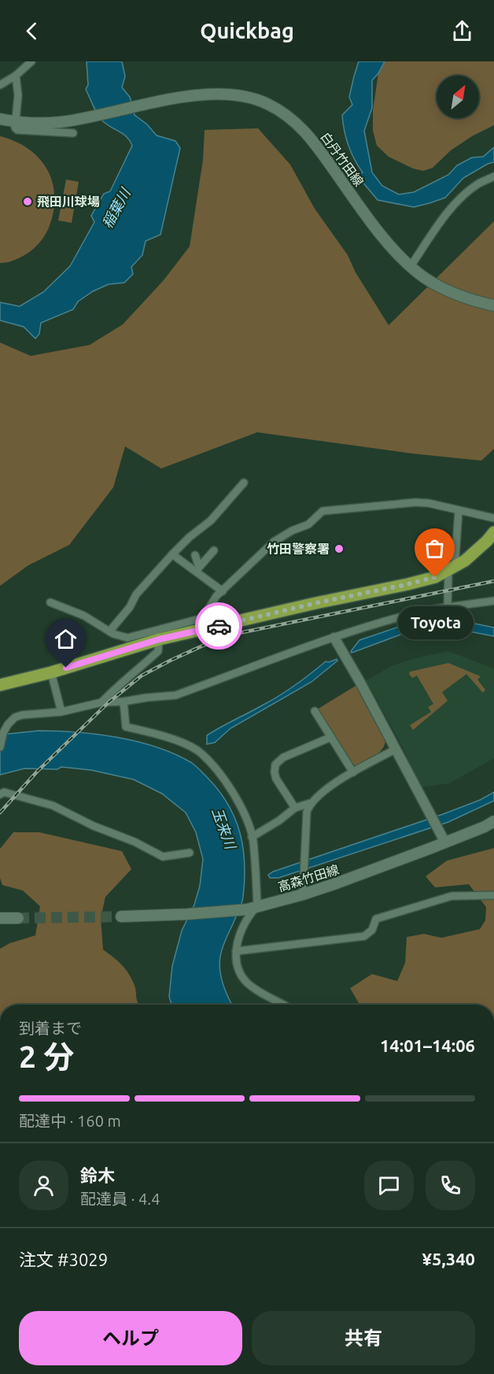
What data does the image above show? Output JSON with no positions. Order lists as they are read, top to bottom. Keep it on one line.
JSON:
{"streets":{"main road":["白丹竹田線","高森竹田線"]},"water":["稲葉川","玉来川"],"places":["飛田川球場","竹田警察署","Toyota"],"north":"top right","page":{"header":"Quickbag","bubble":"Toyota","heading":["2 分","到着まで","14:01–14:06"],"panel":["鈴木","配達員 · 4.4","注文 #3029","¥5,340"],"bar":"配達中 · 160 m","buttons":["ヘルプ","共有"]}}
